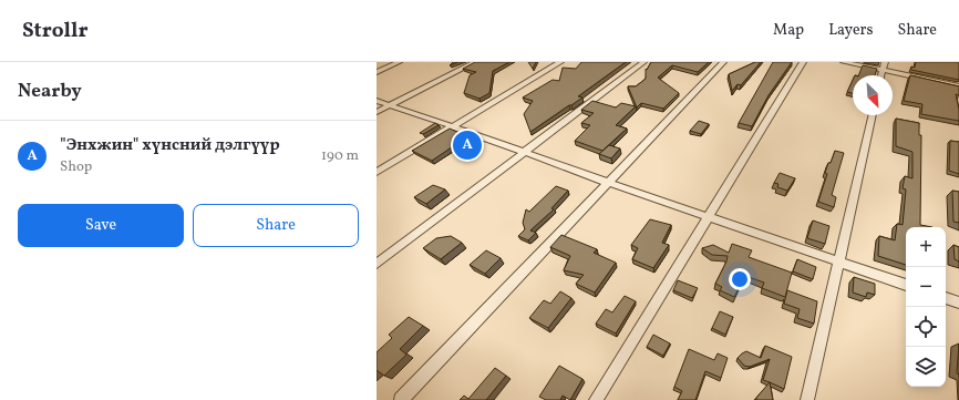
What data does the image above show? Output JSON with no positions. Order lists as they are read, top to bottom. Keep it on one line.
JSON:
{"north":"bottom right","page":{"header":"Strollr","nav":["Map","Layers","Share"],"heading":"Nearby","list":[{"mark":"A","name":"\"Энхжин\" хүнсний дэлгүүр","note":"Shop","value":"190 m"}],"pins":"A","buttons":["Save","Share"],"map_buttons":["+","−"]}}
